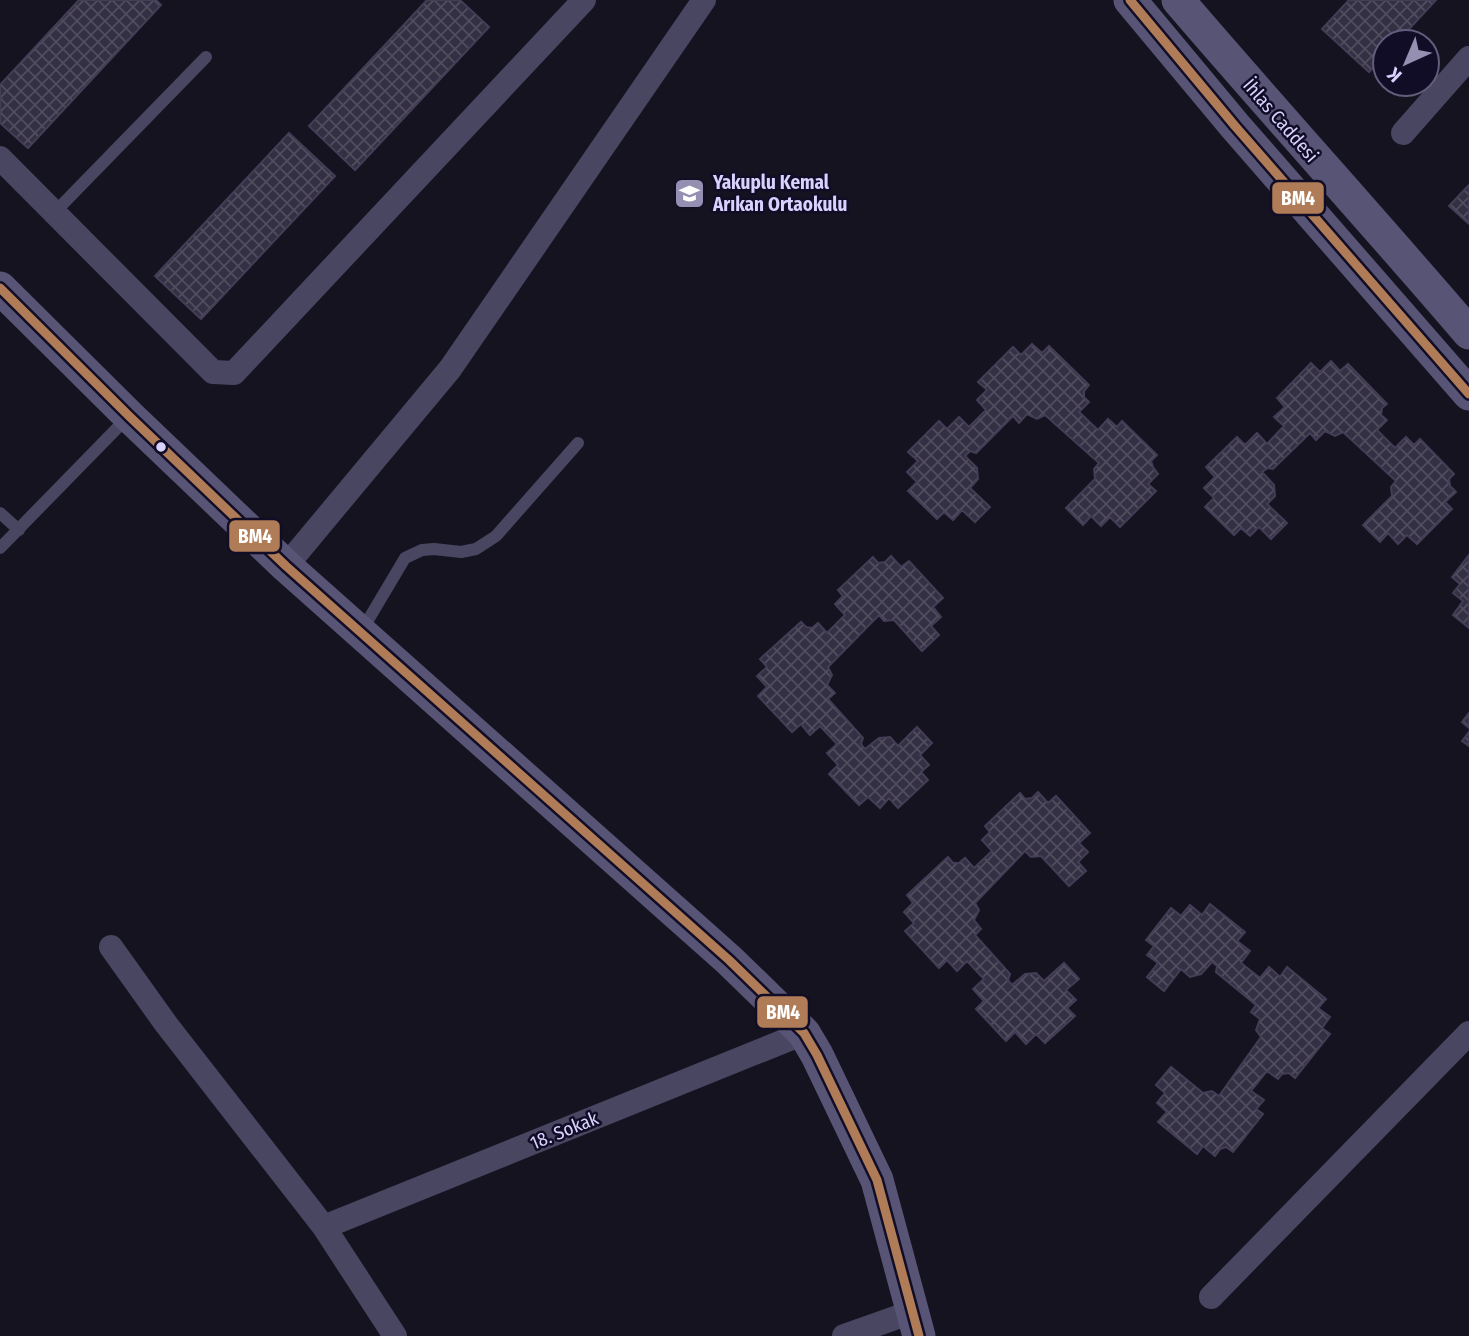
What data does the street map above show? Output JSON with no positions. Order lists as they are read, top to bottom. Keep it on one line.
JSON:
{"streets":{"main road":["İhlas Caddesi"],"street":["18. Sokak"]},"places":{"school or university":["Yakuplu Kemal Arıkan Ortaokulu"]},"lines":["transit line BM4"],"north":"bottom left"}
